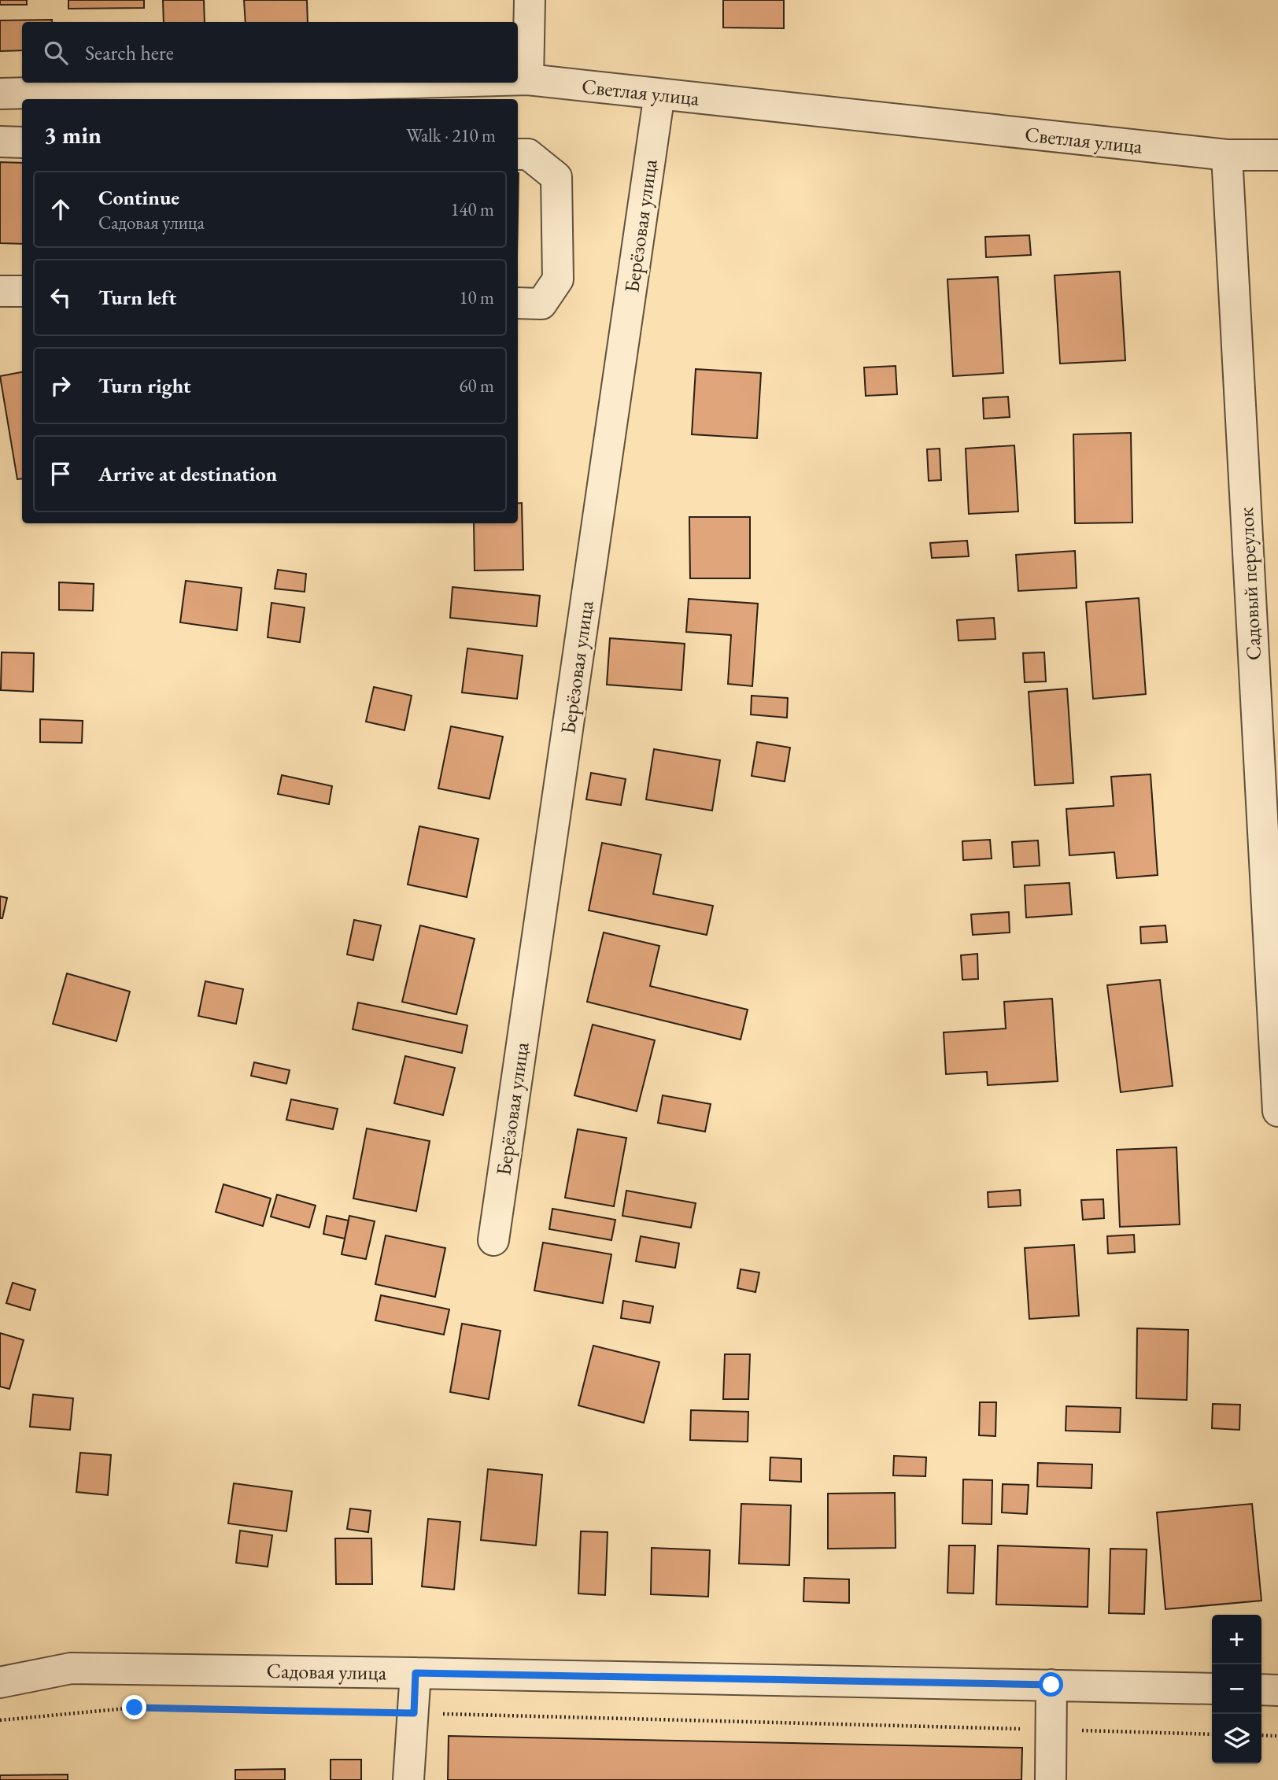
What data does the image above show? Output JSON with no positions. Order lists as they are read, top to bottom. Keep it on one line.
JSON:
{"streets":{"street":["Светлая улица","Берёзовая улица","Садовый переулок","Садовая улица"]},"crossings":[["Светлая улица","Берёзовая улица"],["Светлая улица","Садовый переулок"]],"page":{"search":"Search here","heading":["3 min","Walk · 210 m"],"list":[["Continue","Садовая улица","140 m"],["Turn left","10 m"],["Turn right","60 m"],"Arrive at destination"],"map_buttons":["+","−"]}}
